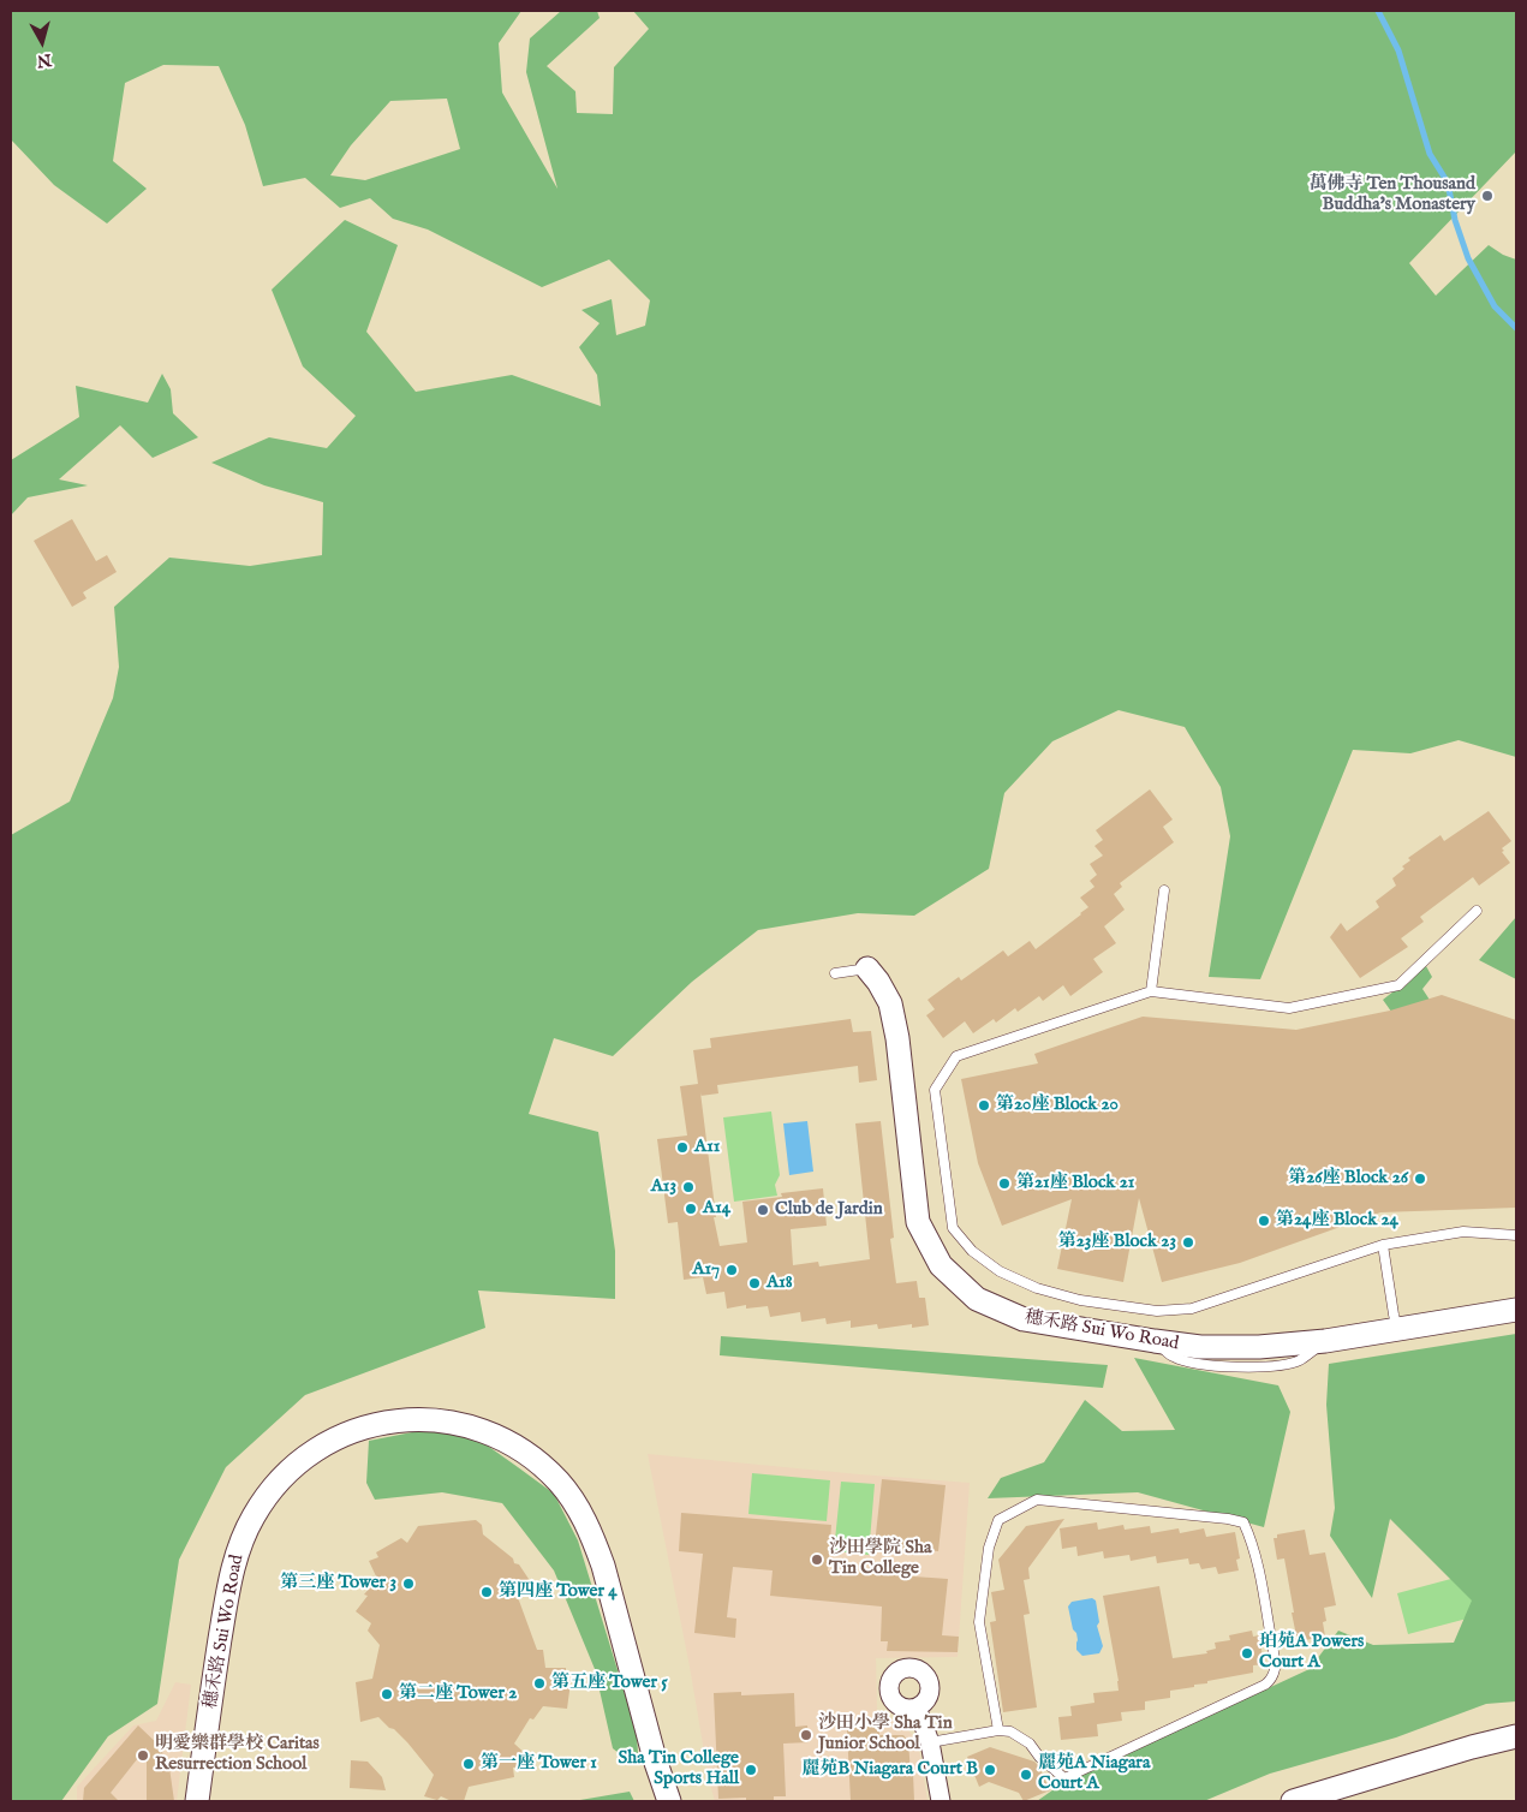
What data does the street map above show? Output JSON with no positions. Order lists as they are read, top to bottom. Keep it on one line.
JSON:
{"streets":{"street":["穗禾路 Sui Wo Road"]},"places":["萬佛寺 Ten Thousand Buddha's Monastery","第20座 Block 20","A11","第26座 Block 26","第21座 Block 21","A13","A14","Club de Jardin","第24座 Block 24","第23座 Block 23","A17","A18","沙田學院 Sha Tin College","第三座 Tower 3","第四座 Tower 4","珀苑A Powers Court A","第五座 Tower 5","第二座 Tower 2","沙田小學 Sha Tin Junior School","明愛樂群學校 Caritas Resurrection School","第一座 Tower 1","Sha Tin College Sports Hall","麗苑B Niagara Court B","麗苑A Niagara Court A"],"north":"bottom"}
